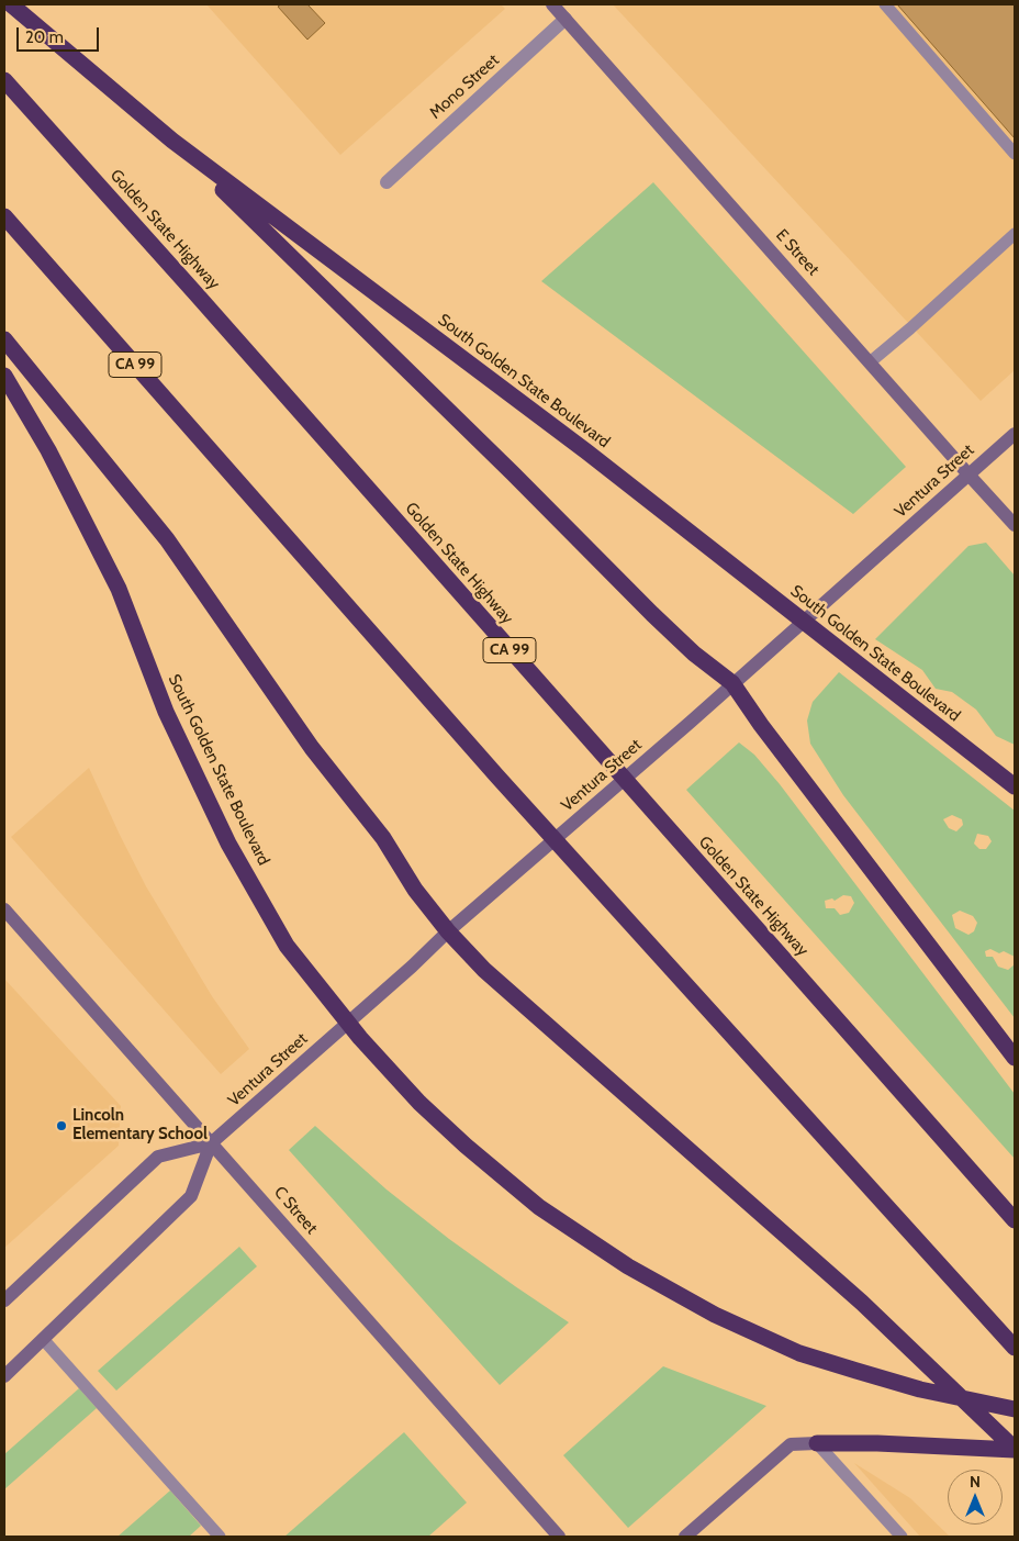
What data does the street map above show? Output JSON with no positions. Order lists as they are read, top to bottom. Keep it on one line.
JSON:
{"streets":{"highway":["Golden State Highway","CA 99","South Golden State Boulevard"],"main road":["E Street","Ventura Street","C Street"],"street":["Mono Street"]},"crossings":[["Mono Street","E Street"],["E Street","Ventura Street"],["Ventura Street","C Street"]],"places":["Lincoln Elementary School"],"scale_bar":"20 m","north":"top"}
